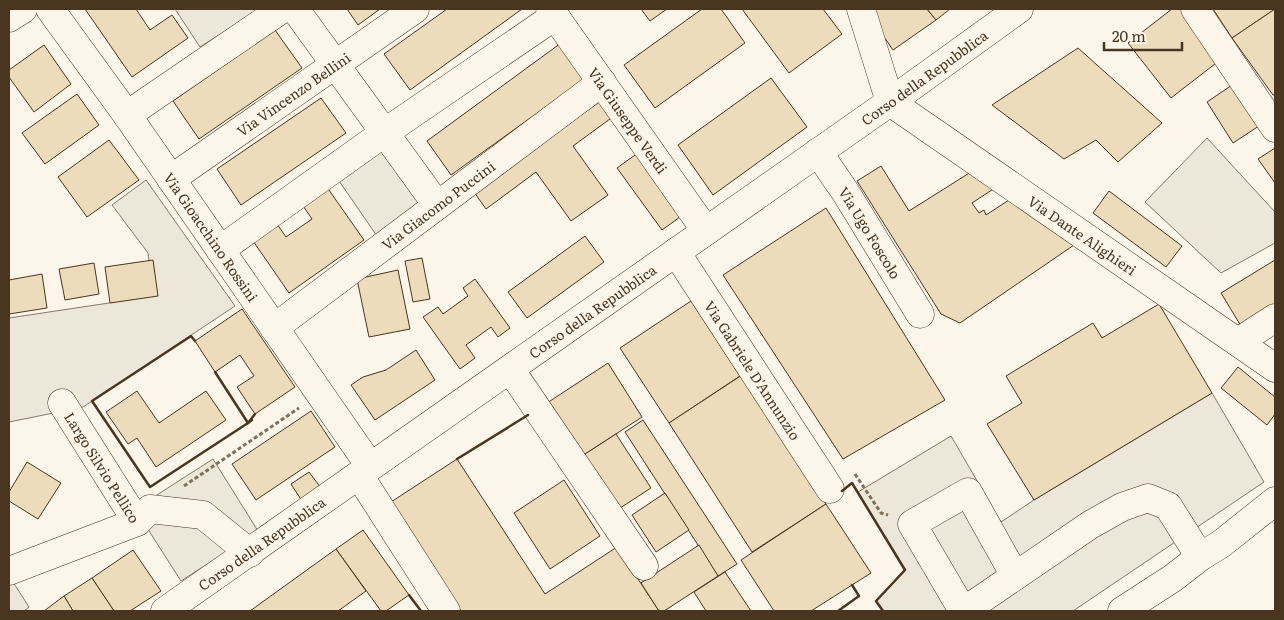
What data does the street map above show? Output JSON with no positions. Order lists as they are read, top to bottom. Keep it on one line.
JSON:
{"streets":{"street":["Corso della Repubblica","Via Vincenzo Bellini","Via Giuseppe Verdi","Via Giacomo Puccini","Via Ugo Foscolo","Via Dante Alighieri","Via Gioacchino Rossini","Via Gabriele D'Annunzio","Largo Silvio Pellico"]},"crossings":[["Corso della Repubblica","Via Giuseppe Verdi"],["Corso della Repubblica","Via Ugo Foscolo"],["Corso della Repubblica","Via Dante Alighieri"],["Corso della Repubblica","Via Gioacchino Rossini"],["Corso della Repubblica","Via Gabriele D'Annunzio"],["Corso della Repubblica","Largo Silvio Pellico"],["Via Vincenzo Bellini","Via Gioacchino Rossini"],["Via Giuseppe Verdi","Via Giacomo Puccini"],["Via Giacomo Puccini","Via Gioacchino Rossini"]],"scale_bar":"20 m"}
